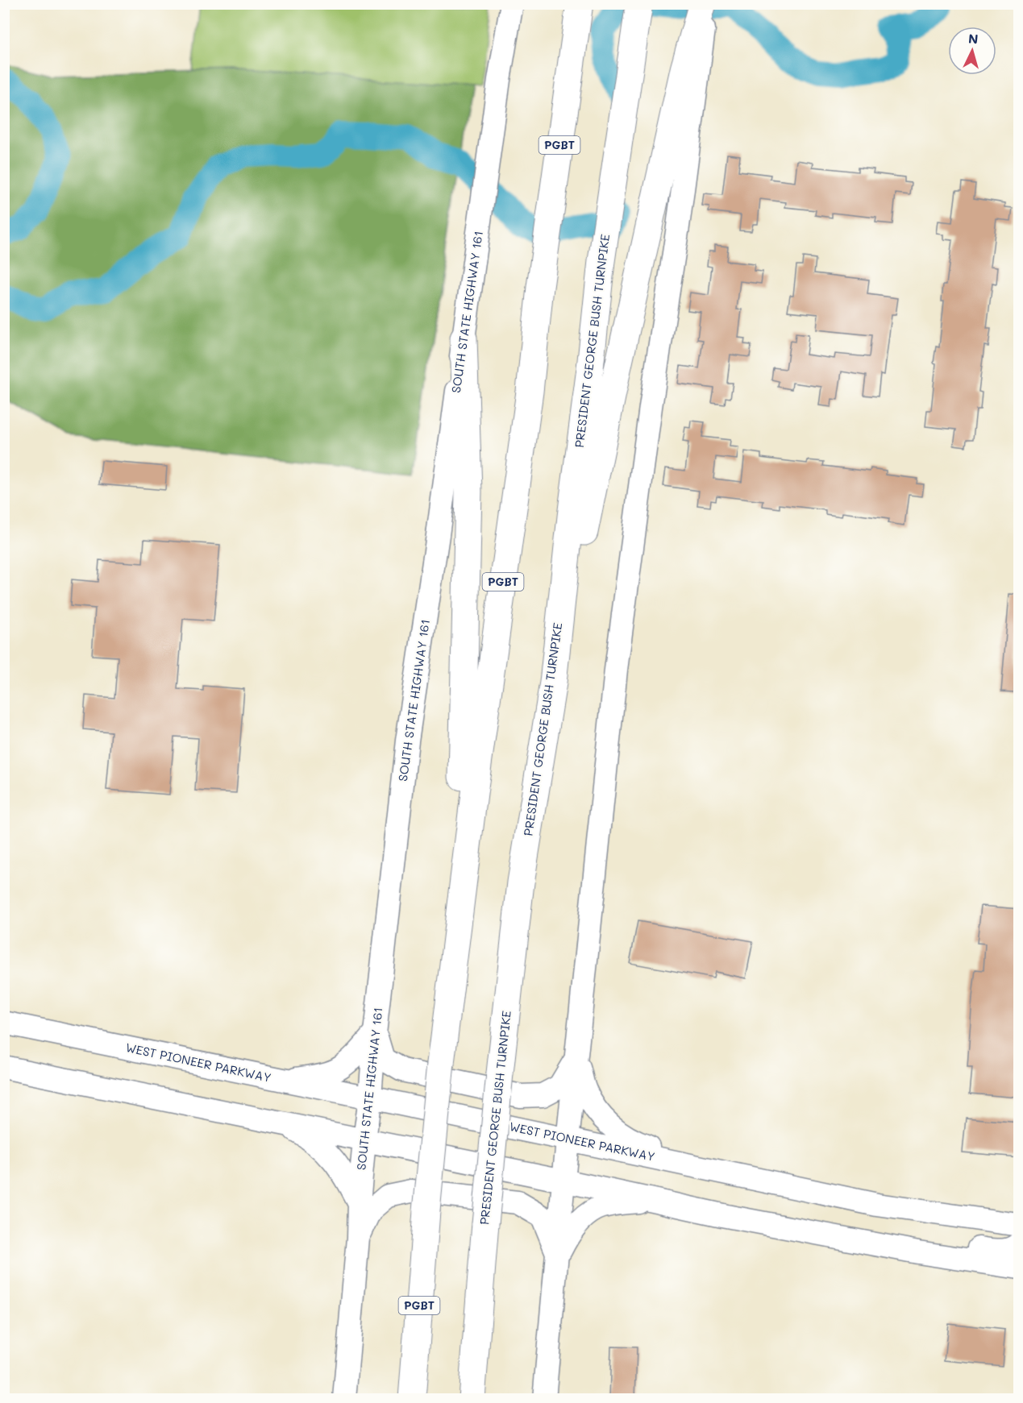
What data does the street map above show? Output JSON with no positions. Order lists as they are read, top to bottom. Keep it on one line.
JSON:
{"streets":{"highway":["PGBT","PRESIDENT GEORGE BUSH TURNPIKE"],"main road":["SOUTH STATE HIGHWAY 161","WEST PIONEER PARKWAY"]},"crossings":[["SOUTH STATE HIGHWAY 161","WEST PIONEER PARKWAY"]],"north":"top"}
